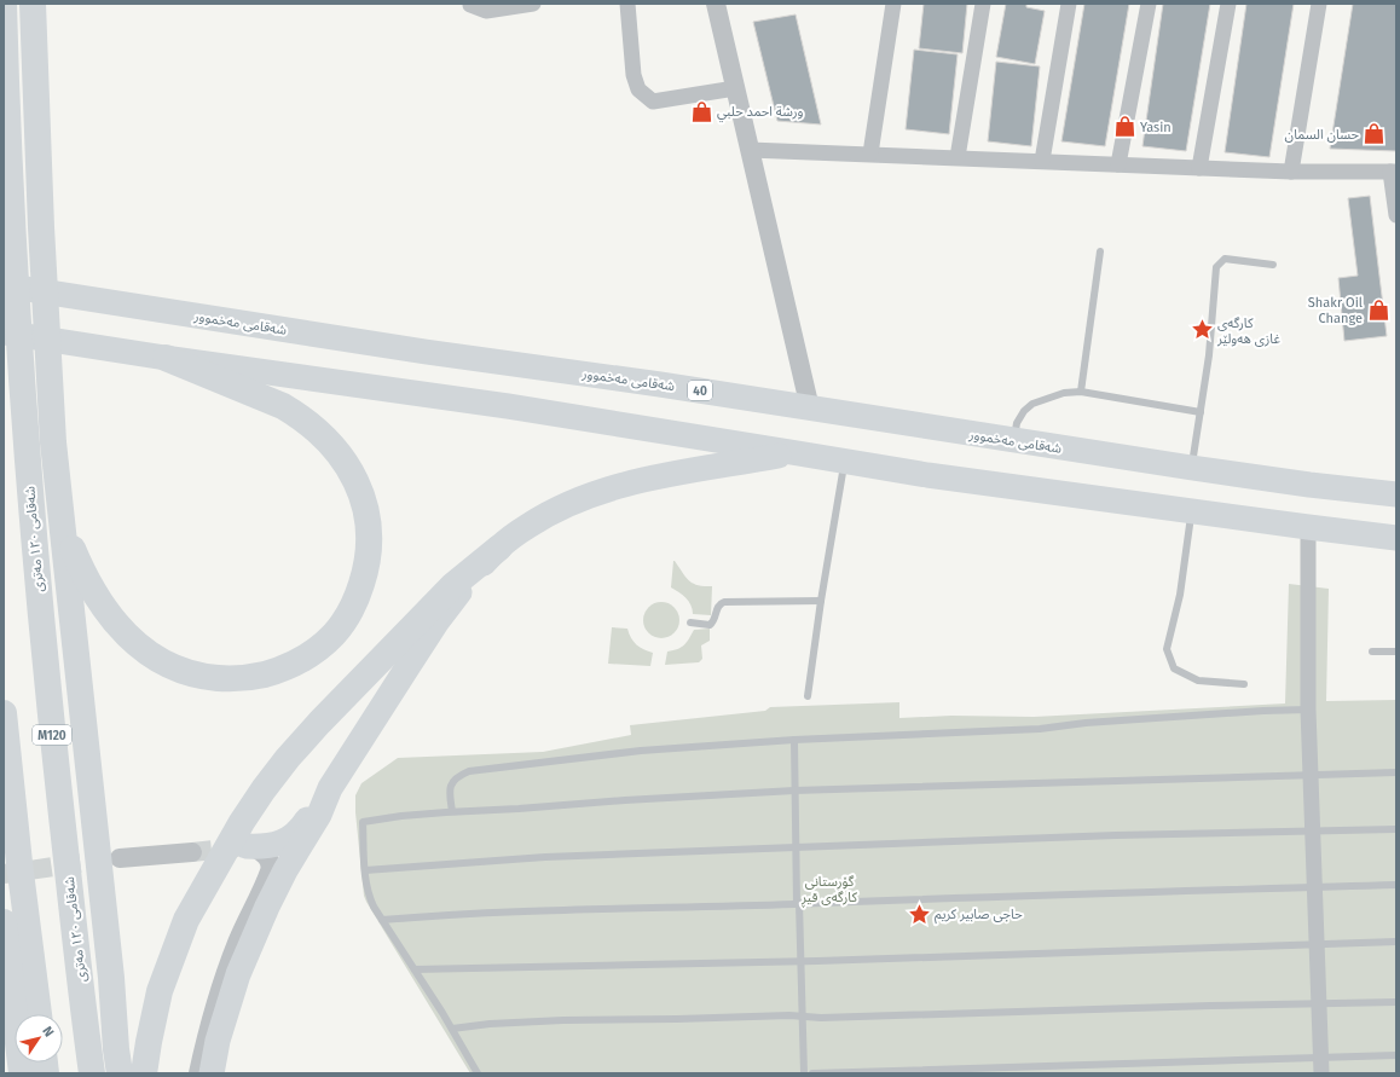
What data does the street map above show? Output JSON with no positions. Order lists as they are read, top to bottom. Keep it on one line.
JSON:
{"streets":{"highway":["شەقامی مەخموور","40","شەقامی ١٢٠ مەتری","M120"]},"parks":["گۆڕستانی کارگەی قیڕ"],"places":{"shop":["ورشة احمد حلبي","Yasin","حسان السمان","Shakr Oil Change"],"place":["کارگەی غازی هەولێر","حاجی صابیر کریم"]},"north":"top right"}
